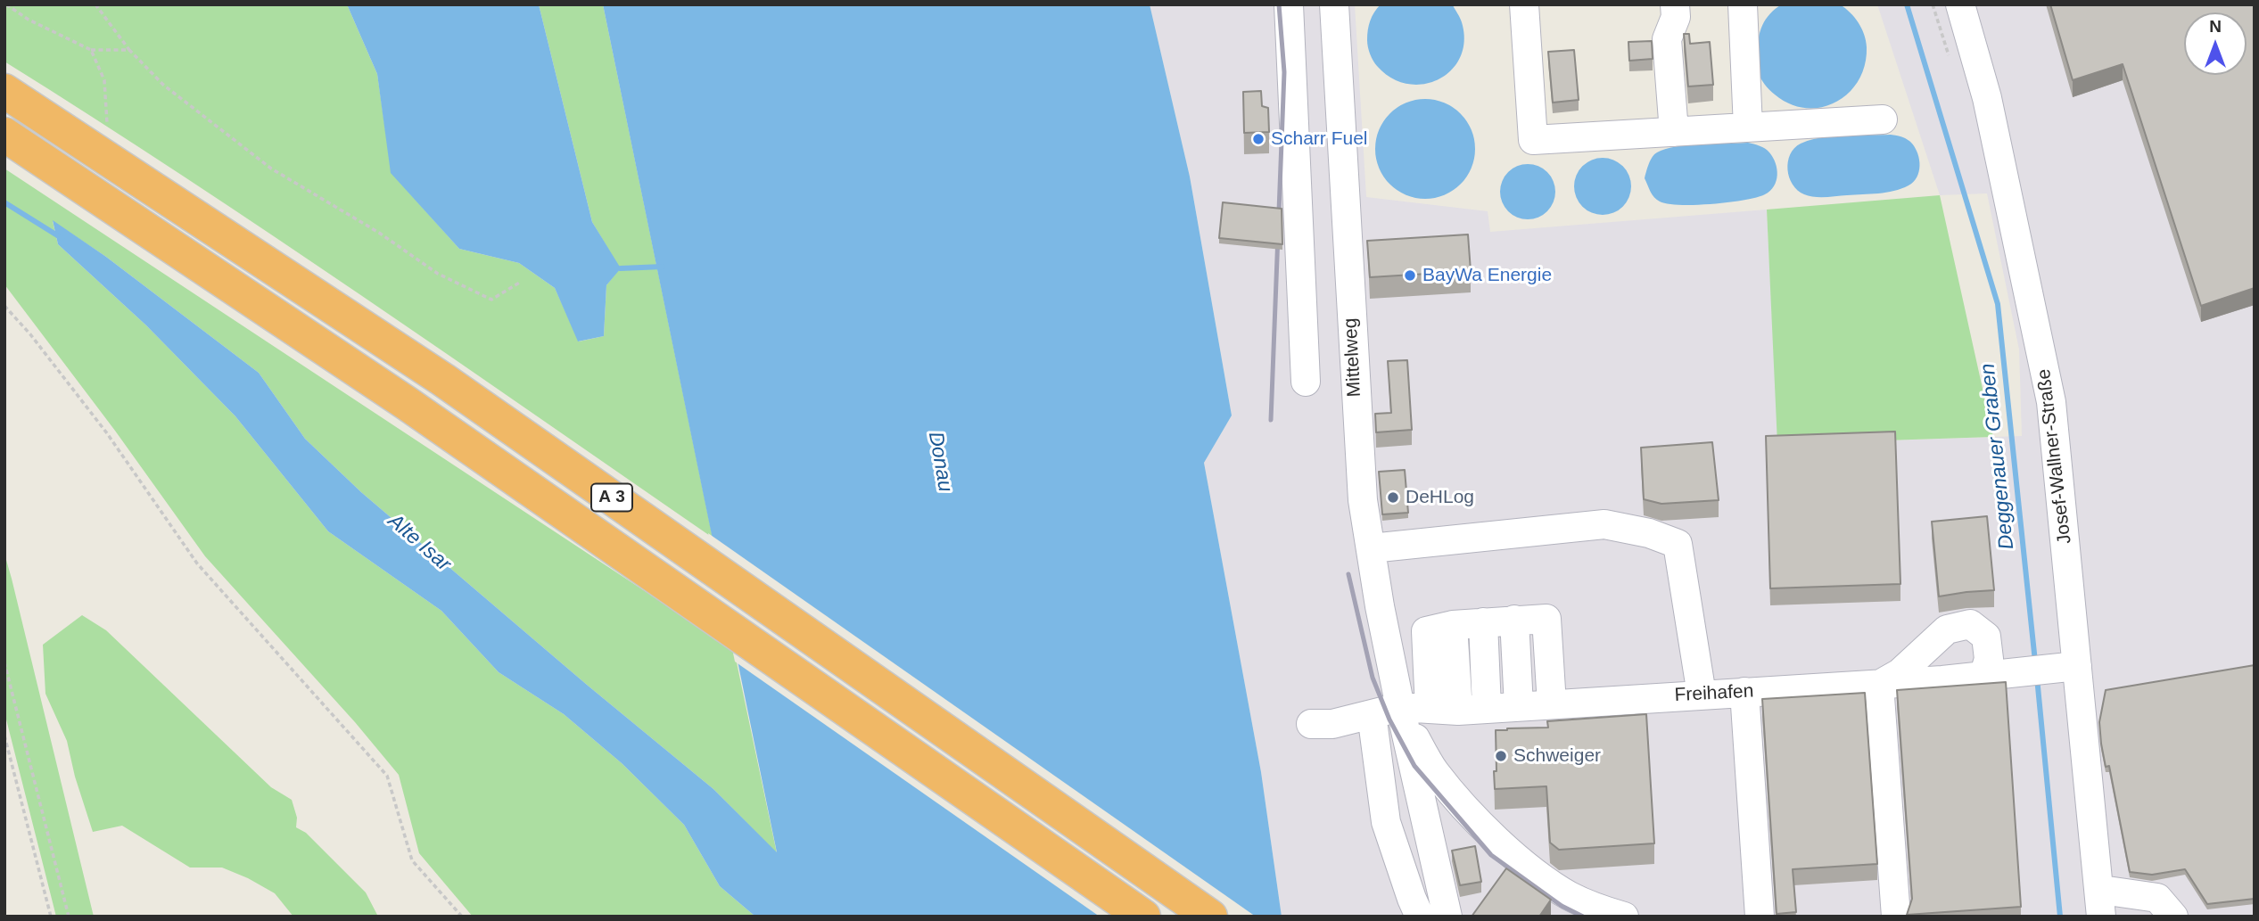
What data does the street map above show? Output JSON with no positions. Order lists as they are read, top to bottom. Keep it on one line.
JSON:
{"streets":{"highway":["A 3"],"street":["Mittelweg","Josef-Wallner-Straße","Freihafen"]},"crossings":[["Mittelweg","Freihafen"],["Josef-Wallner-Straße","Freihafen"]],"water":["Deggenauer Graben","Donau","Alte Isar"],"places":["Scharr Fuel","BayWa Energie","DeHLog","Schweiger"],"north":"top"}
